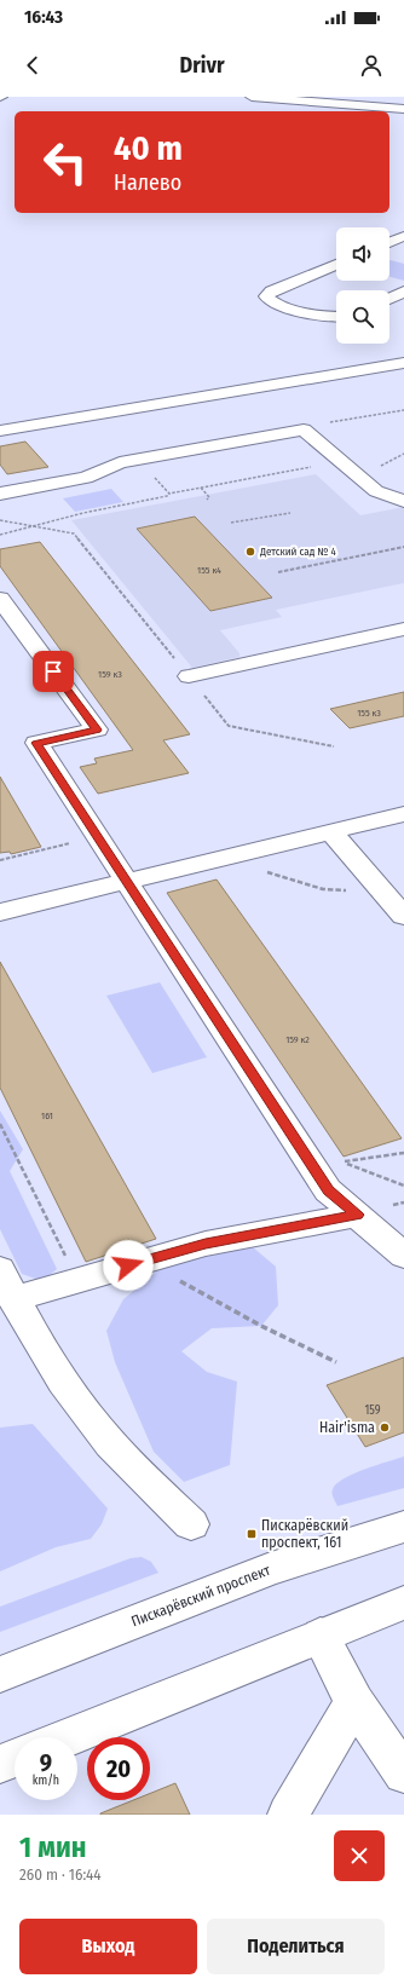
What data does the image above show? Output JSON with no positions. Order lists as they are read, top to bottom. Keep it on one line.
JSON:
{"streets":{"main road":["Пискарёвский проспект"]},"places":{"other":["Детский сад № 4","Hair'isma"],"transit":["Пискарёвский проспект, 161"]},"house_numbers":["155 к4","159 к3","155 к3","159 к2","161","159"],"page":{"status":"16:43","header":"Drivr","turn":["40 m","Налево"],"speed":"9 km/h","limit":"20","heading":["1 мин","260 m · 16:44"],"buttons":["Выход","Поделиться"]}}
